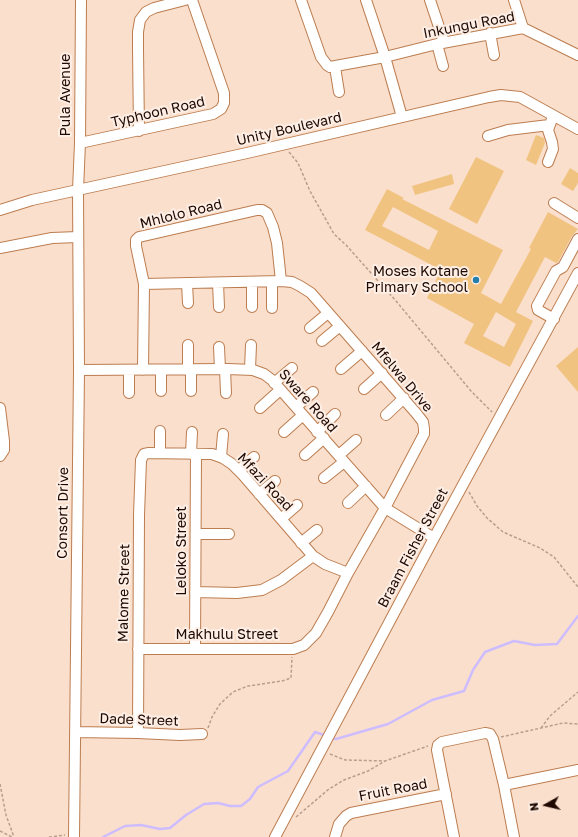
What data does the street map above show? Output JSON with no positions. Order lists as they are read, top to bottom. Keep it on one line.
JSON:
{"streets":{"street":["Inkungu Road","Pula Avenue","Typhoon Road","Unity Boulevard","Mhlolo Road","Mfelwa Drive","Sware Road","Mfazi Road","Consort Drive","Braam Fisher Street","Leloko Street","Malome Street","Makhulu Street","Dade Street","Fruit Road"]},"crossings":[["Pula Avenue","Typhoon Road"],["Pula Avenue","Unity Boulevard"],["Pula Avenue","Consort Drive"],["Unity Boulevard","Consort Drive"],["Mhlolo Road","Mfelwa Drive"],["Mhlolo Road","Sware Road"],["Mfelwa Drive","Sware Road"],["Mfelwa Drive","Mfazi Road"],["Mfelwa Drive","Makhulu Street"],["Sware Road","Consort Drive"],["Sware Road","Braam Fisher Street"],["Mfazi Road","Leloko Street"],["Mfazi Road","Malome Street"],["Consort Drive","Dade Street"],["Leloko Street","Makhulu Street"],["Malome Street","Makhulu Street"],["Malome Street","Dade Street"]],"places":["Moses Kotane Primary School"],"north":"left"}
